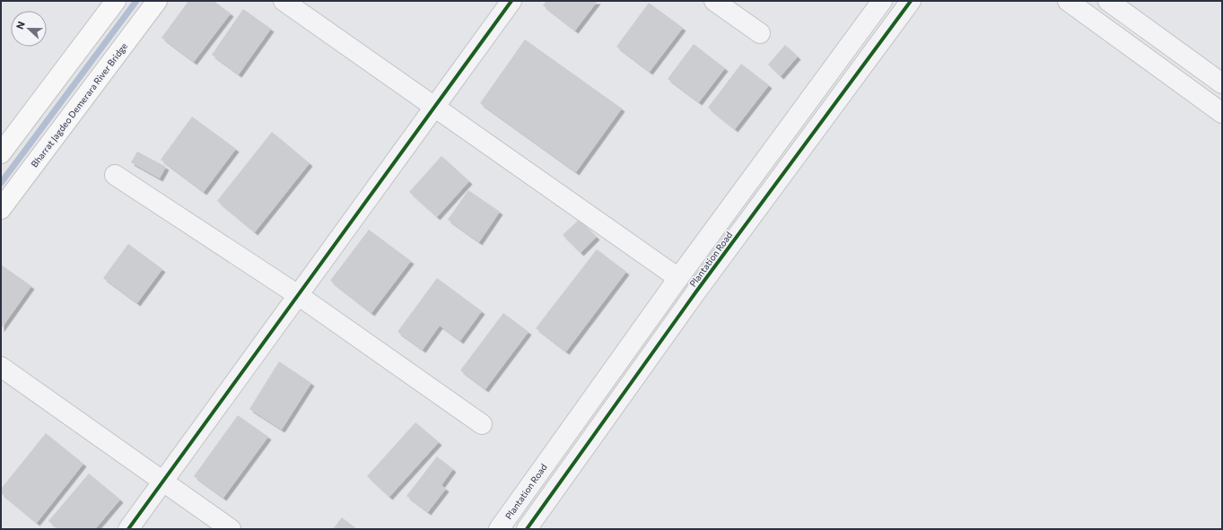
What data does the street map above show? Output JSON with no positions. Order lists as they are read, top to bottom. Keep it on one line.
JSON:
{"streets":{"main road":["Bharrat Jagdeo Demerara River Bridge"],"street":["Plantation Road"]},"north":"left"}
